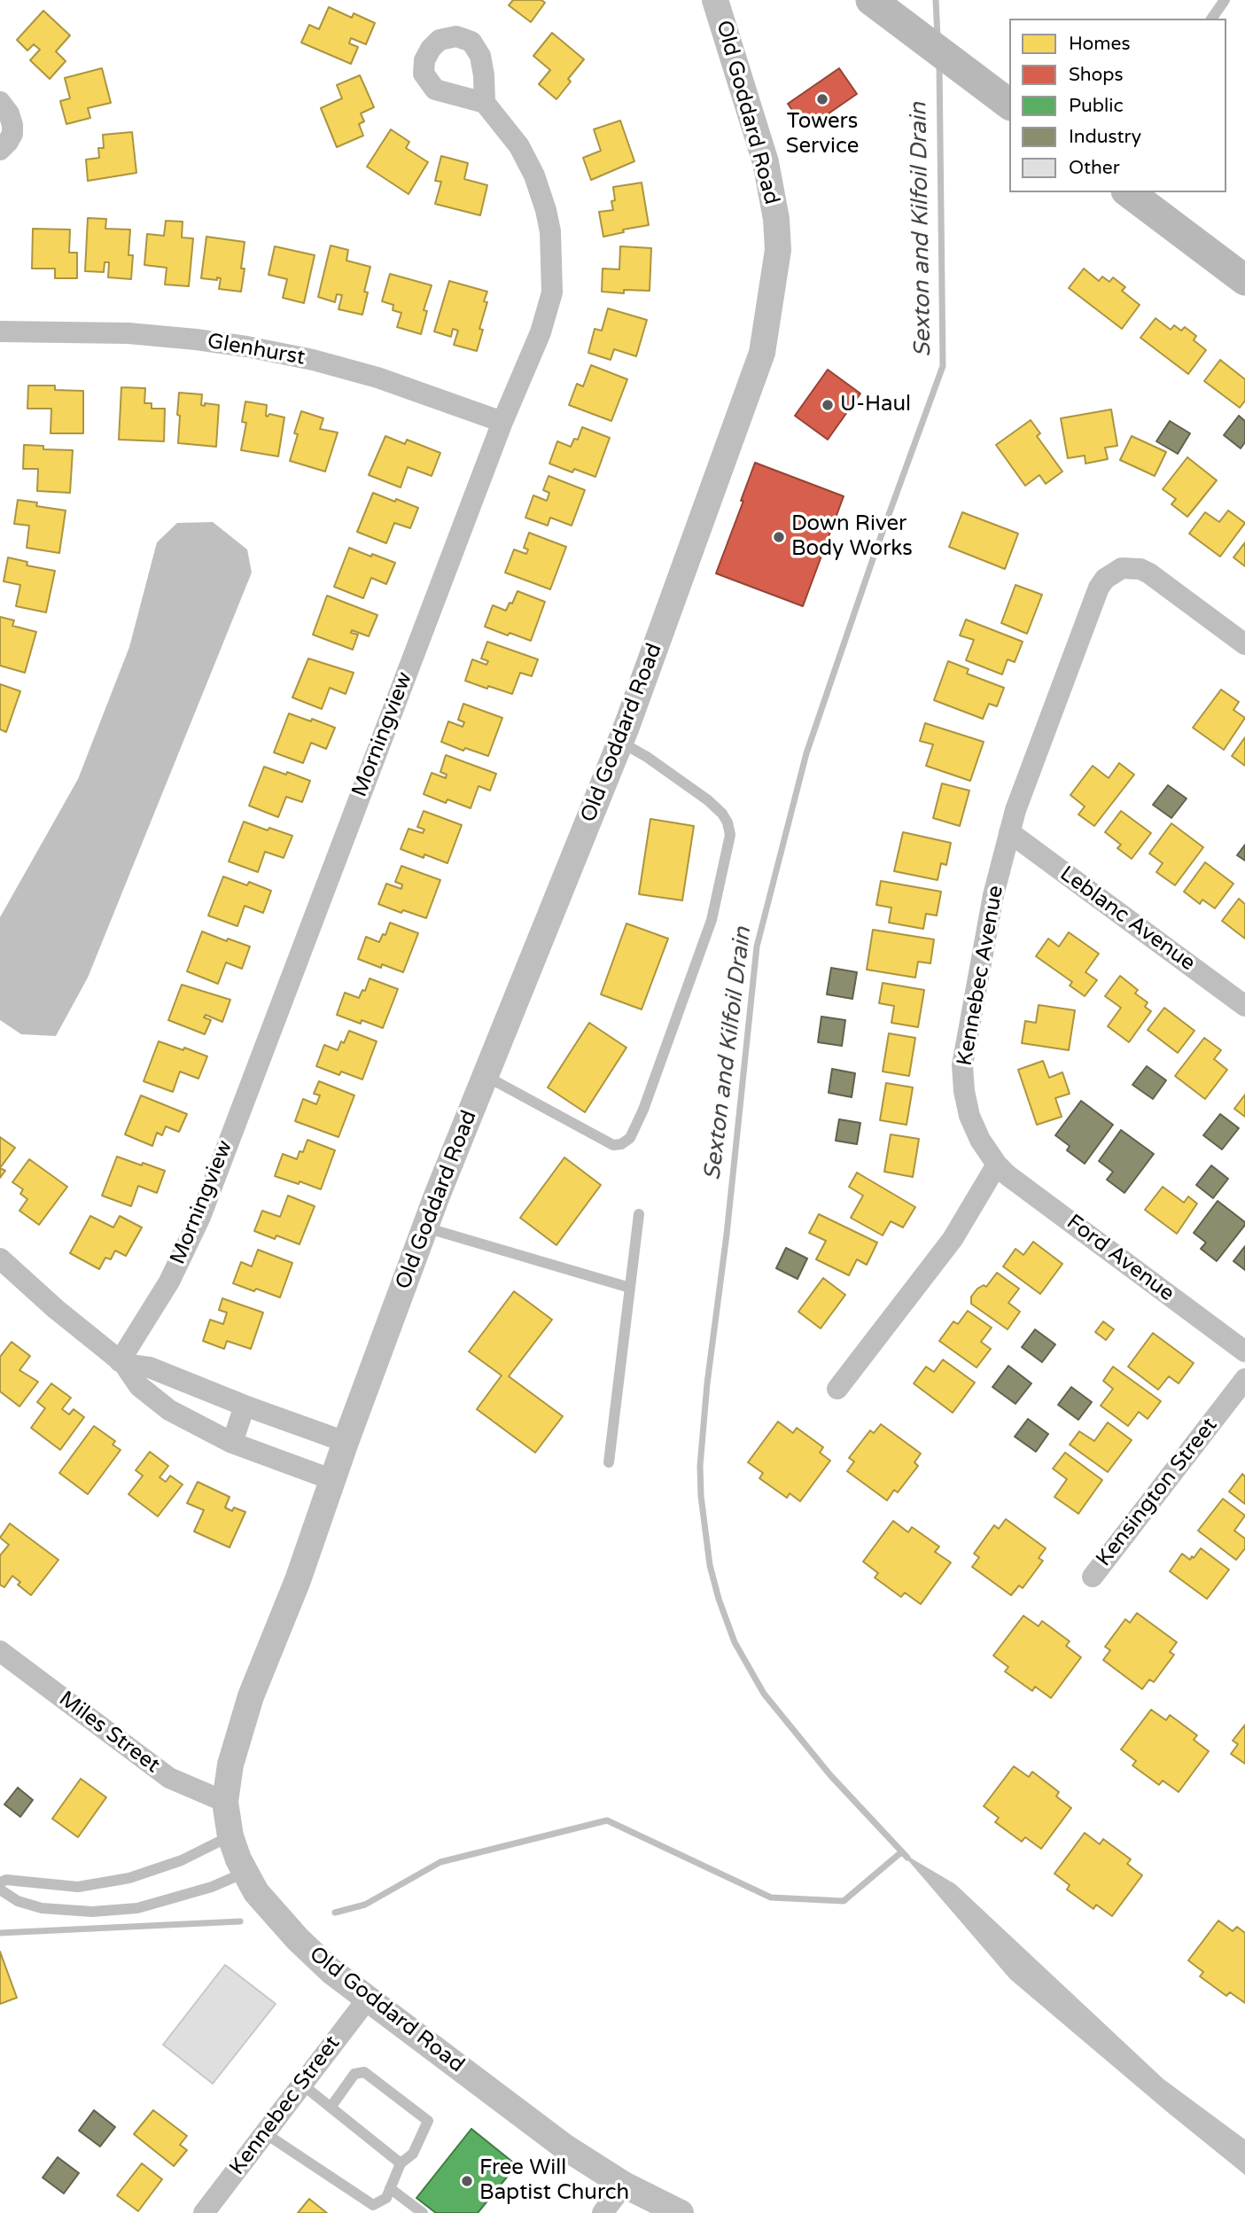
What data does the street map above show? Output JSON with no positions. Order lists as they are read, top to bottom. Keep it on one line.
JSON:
{"streets":{"street":["Old Goddard Road","Glenhurst","Morningview","Leblanc Avenue","Kennebec Avenue","Ford Avenue","Kensington Street","Miles Street","Kennebec Street"]},"crossings":[["Old Goddard Road","Miles Street"],["Old Goddard Road","Kennebec Street"],["Glenhurst","Morningview"],["Leblanc Avenue","Kennebec Avenue"],["Kennebec Avenue","Ford Avenue"]],"water":["Sexton and Kilfoil Drain"],"places":["Towers Service","U-Haul","Down River Body Works","Free Will Baptist Church"],"legend":["Homes","Shops","Public","Industry","Other"]}
